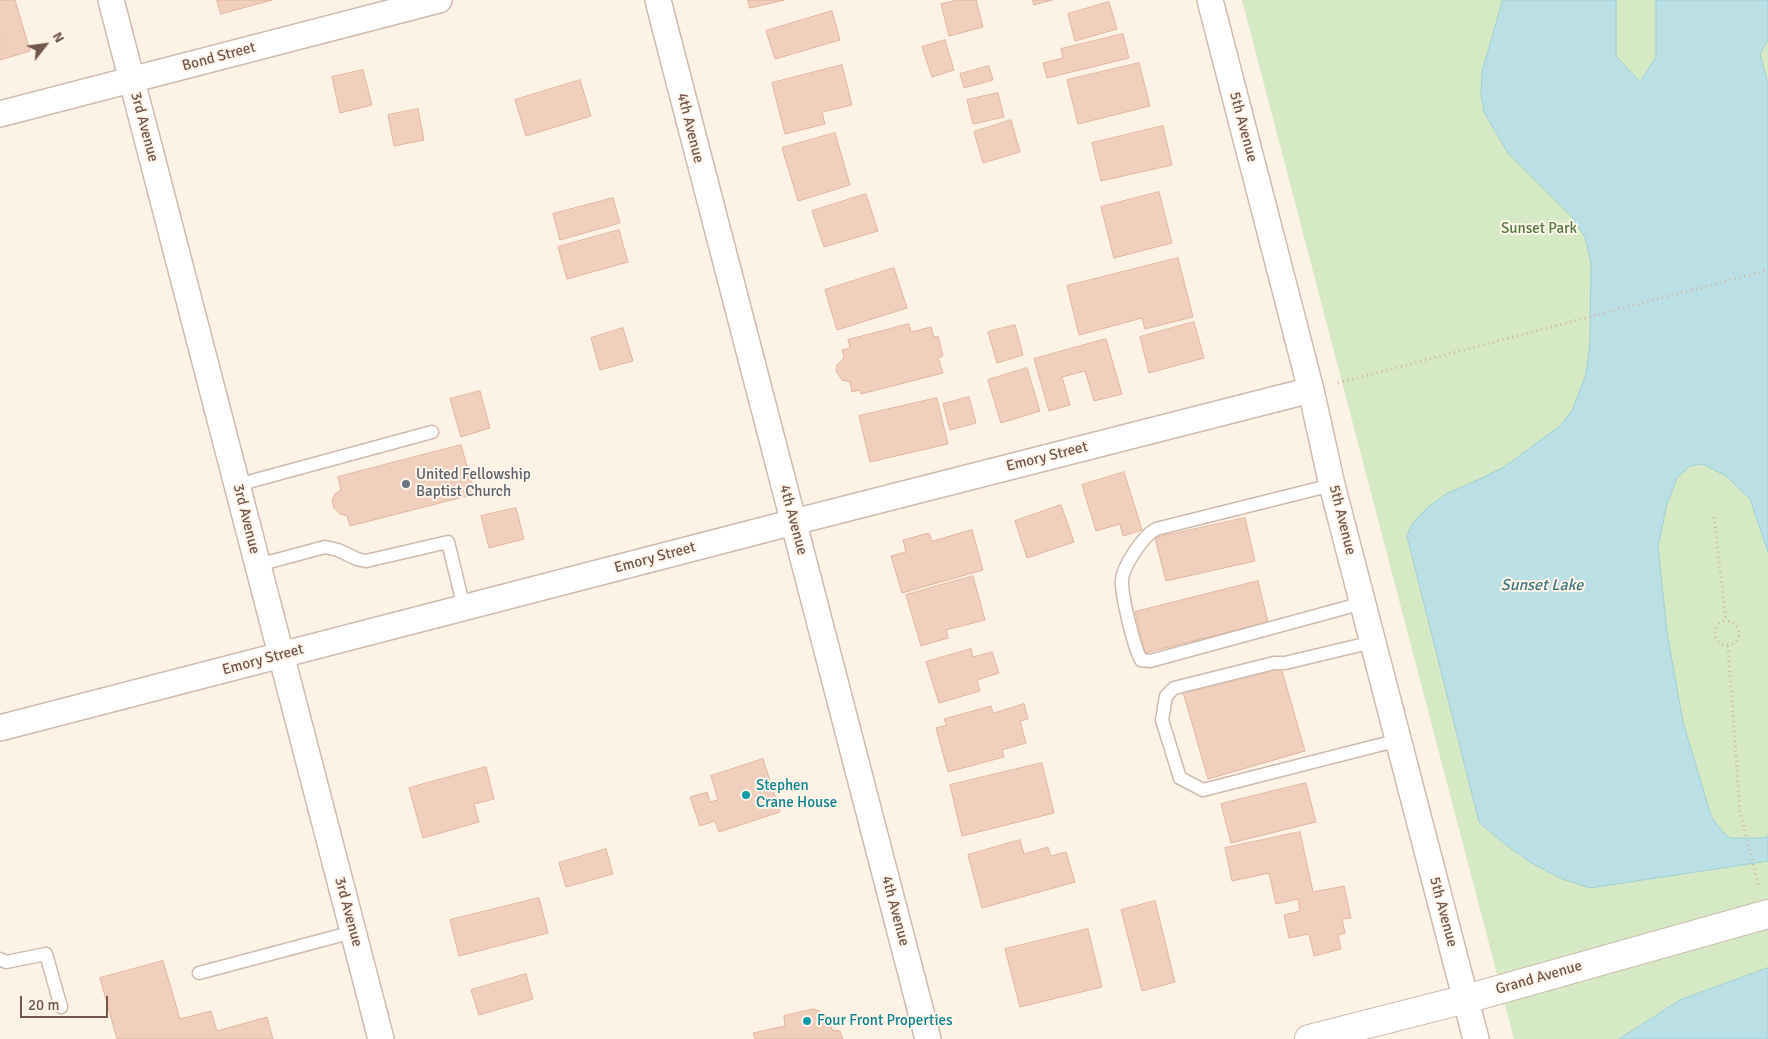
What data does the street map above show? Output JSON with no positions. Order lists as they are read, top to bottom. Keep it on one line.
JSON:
{"streets":{"street":["Bond Street","3rd Avenue","5th Avenue","4th Avenue","Emory Street","Grand Avenue"]},"crossings":[["Bond Street","3rd Avenue"],["3rd Avenue","Emory Street"],["5th Avenue","Emory Street"],["5th Avenue","Grand Avenue"],["4th Avenue","Emory Street"]],"water":["Sunset Lake"],"parks":["Sunset Park"],"places":["United Fellowship Baptist Church","Stephen Crane House","Four Front Properties"],"scale_bar":"20 m","north":"top right"}
